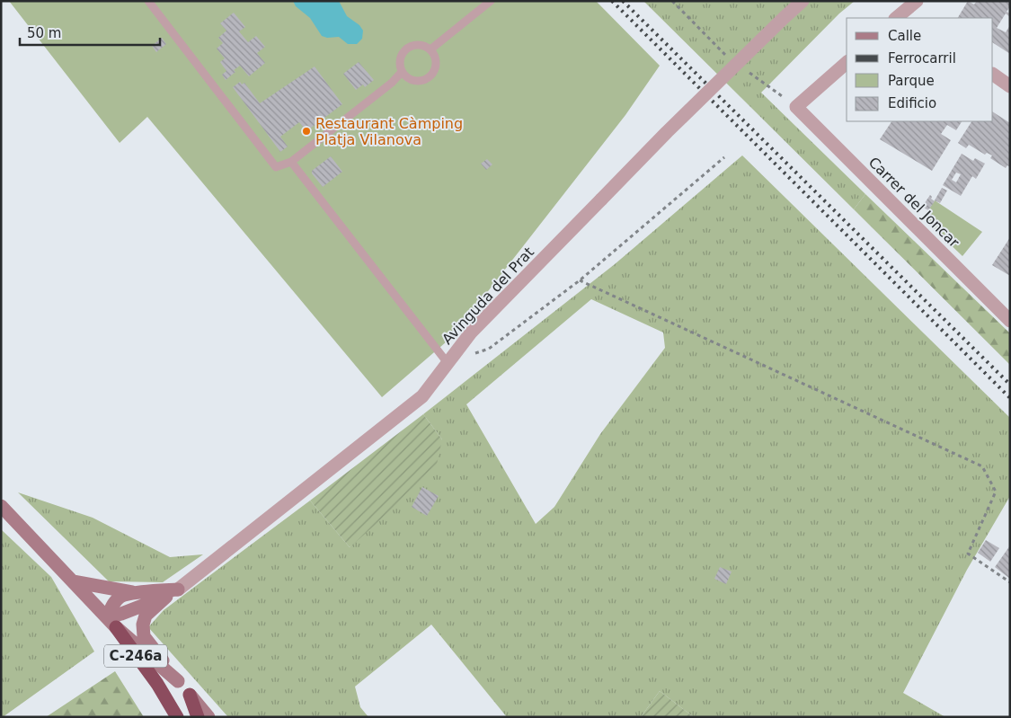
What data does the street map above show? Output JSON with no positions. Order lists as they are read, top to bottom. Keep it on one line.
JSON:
{"streets":{"highway":["C-246a"],"street":["Carrer del Joncar","Avinguda del Prat"]},"places":["Restaurant Càmping Platja Vilanova"],"legend":["Calle","Ferrocarril","Parque","Edificio"],"scale_bar":"50 m"}
